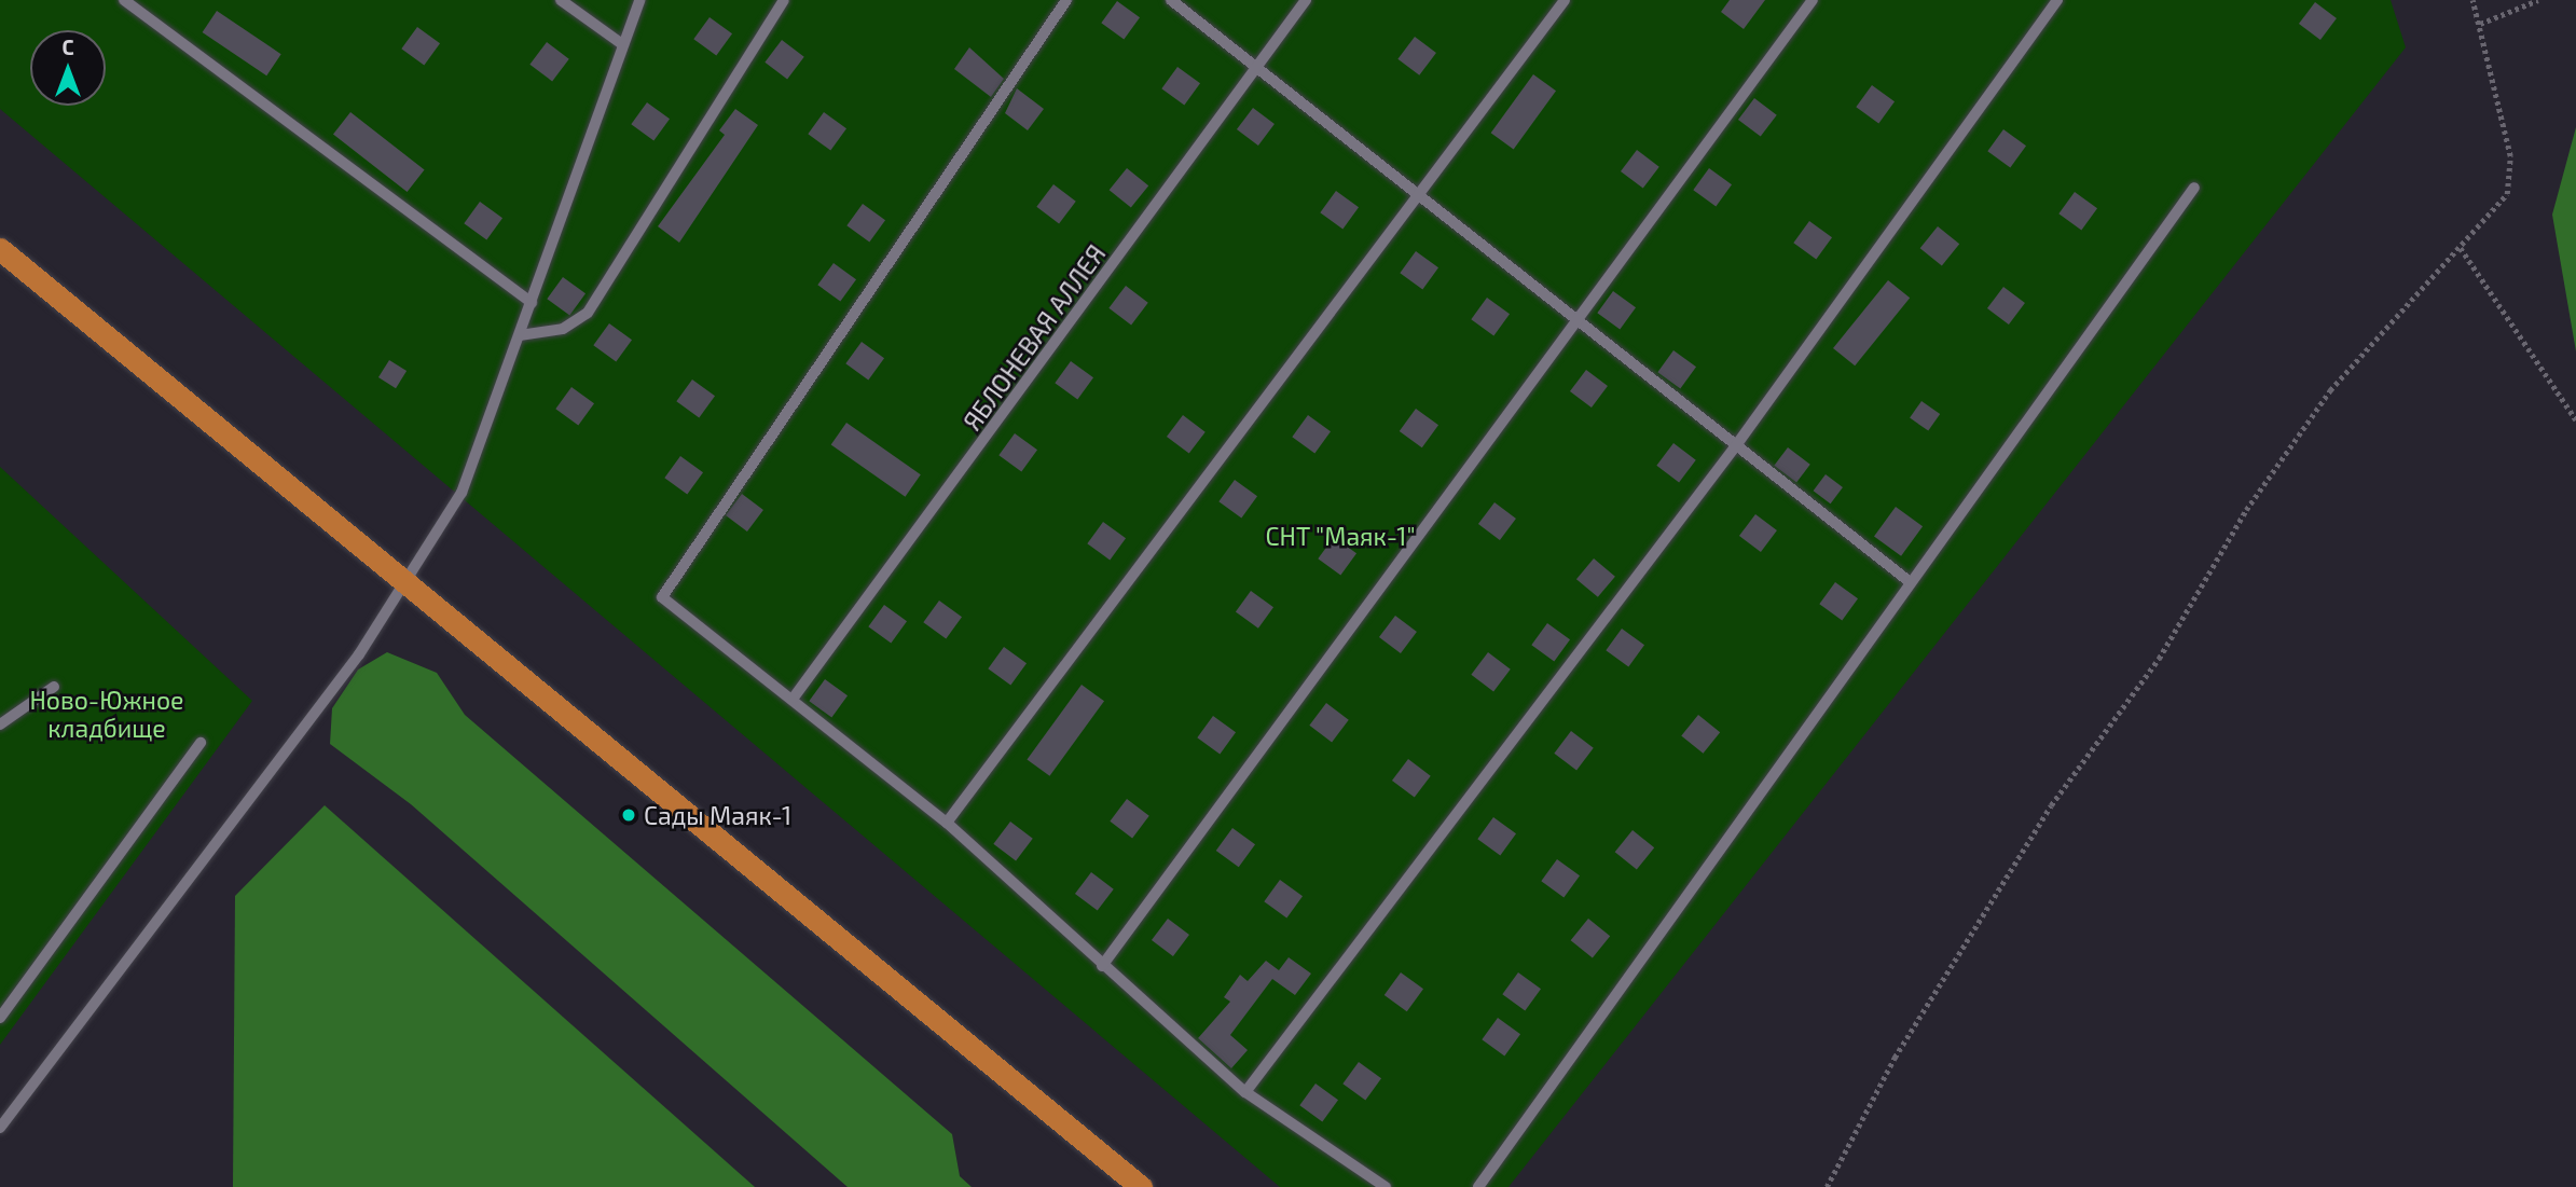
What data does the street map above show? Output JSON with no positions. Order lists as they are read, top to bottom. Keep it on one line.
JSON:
{"streets":{"lane":["ЯБЛОНЕВАЯ АЛЛЕЯ"]},"parks":["СНТ \"Маяк-1\"","Ново-Южное кладбище"],"places":["Сады Маяк-1"],"north":"top"}
